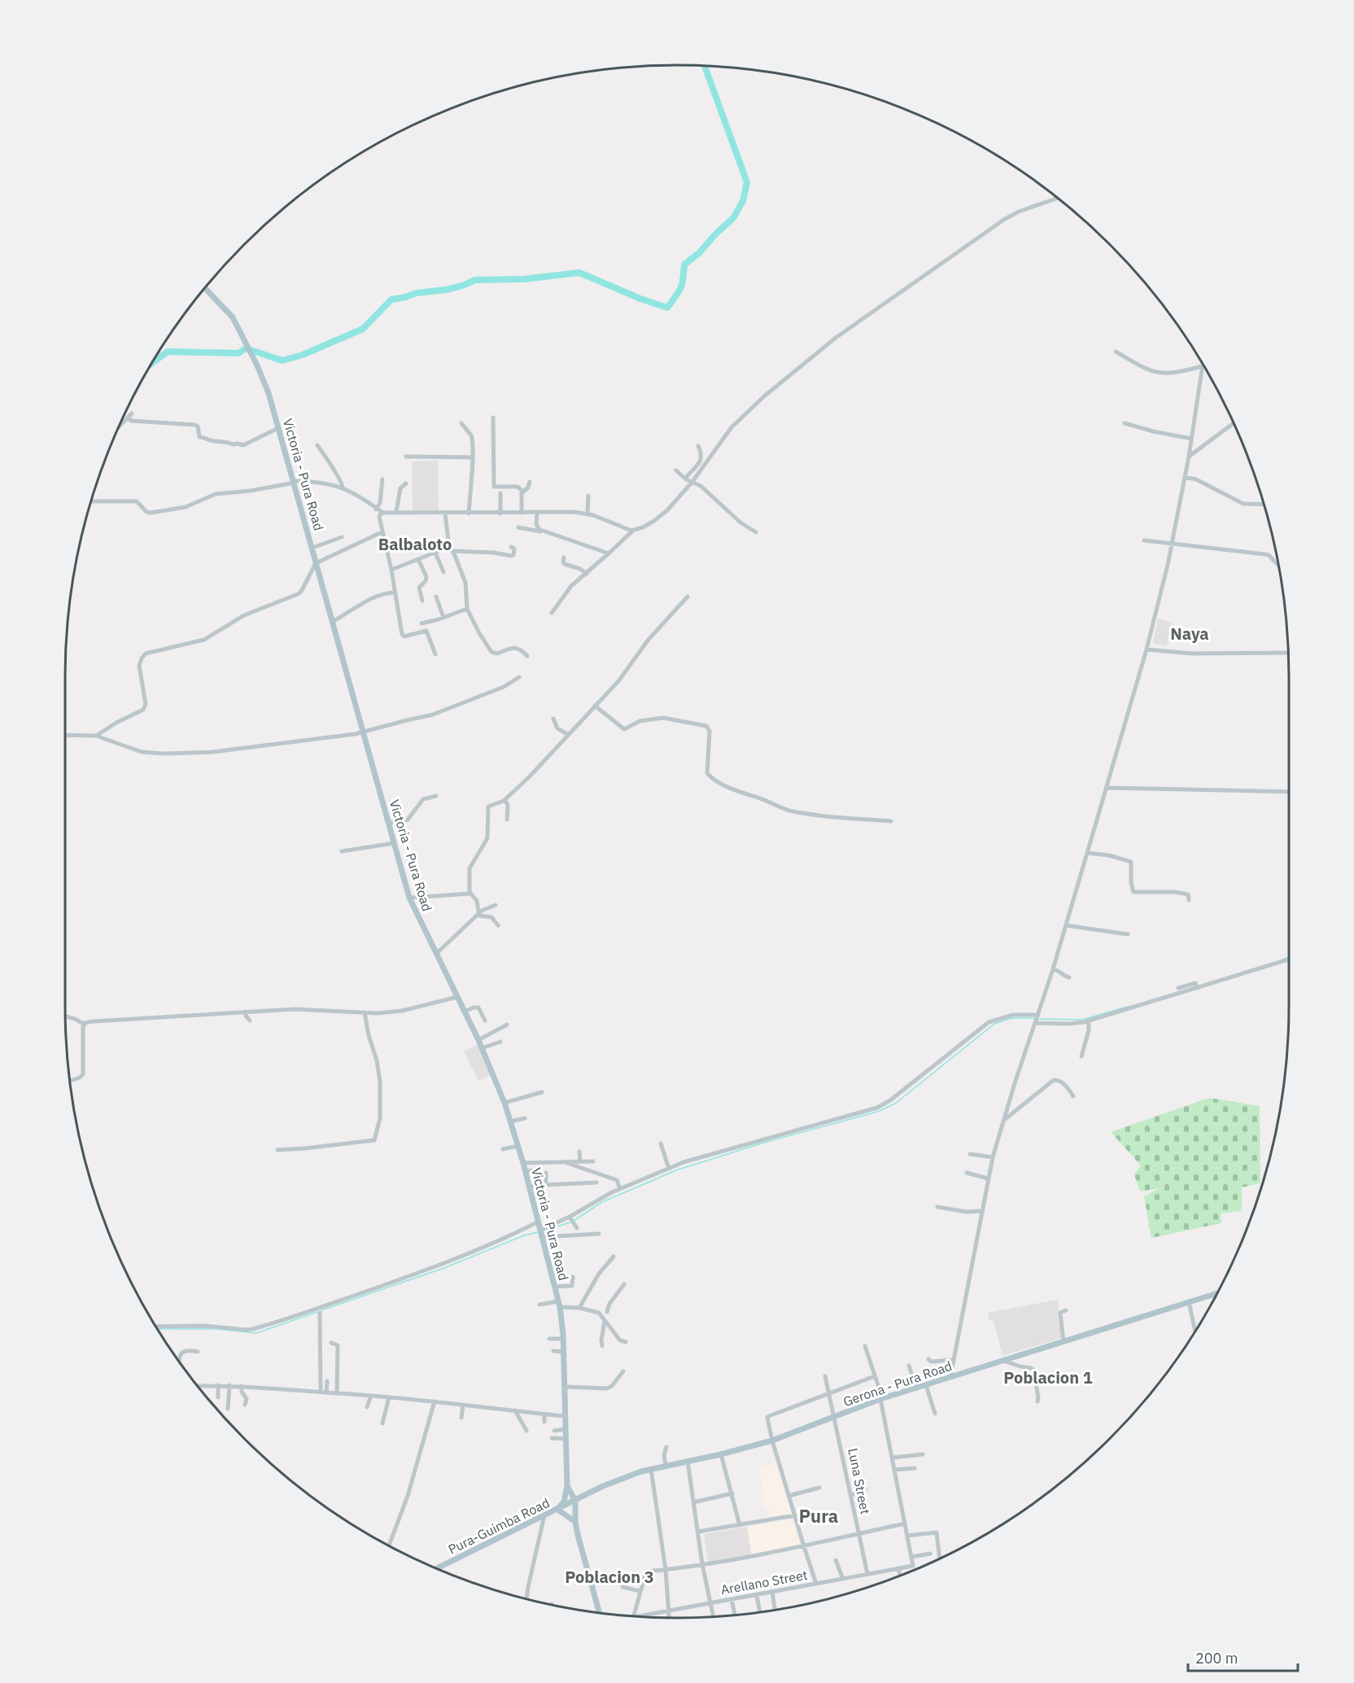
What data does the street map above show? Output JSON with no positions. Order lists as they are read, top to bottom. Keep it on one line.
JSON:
{"streets":{"main road":["Victoria - Pura Road","Gerona - Pura Road","Pura-Guimba Road"],"street":["Luna Street","Arellano Street"]},"crossings":[["Victoria - Pura Road","Gerona - Pura Road"],["Victoria - Pura Road","Pura-Guimba Road"],["Gerona - Pura Road","Luna Street"],["Gerona - Pura Road","Pura-Guimba Road"],["Luna Street","Arellano Street"]],"districts":["Balbaloto","Naya","Poblacion 1","Pura","Poblacion 3"],"scale_bar":"200 m"}
